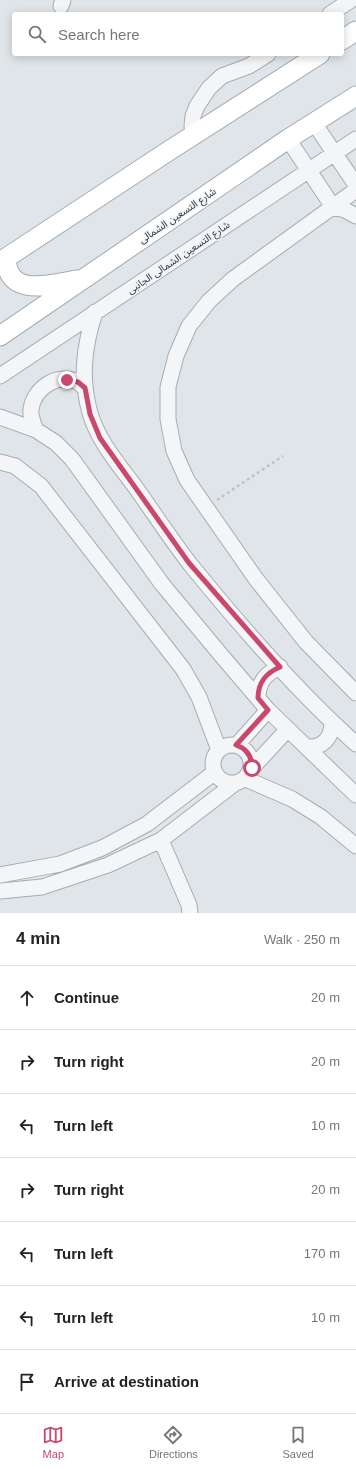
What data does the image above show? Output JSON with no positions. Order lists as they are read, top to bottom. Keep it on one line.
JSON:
{"streets":{"main road":["شارع التسعين الشمالى"],"street":["شارع التسعين الشمالى الجانبى"]},"page":{"search":"Search here","heading":["4 min","Walk · 250 m"],"list":[["Continue","20 m"],["Turn right","20 m"],["Turn left","10 m"],["Turn right","20 m"],["Turn left","170 m"],["Turn left","10 m"],"Arrive at destination"],"nav":["Map","Directions","Saved"]}}
